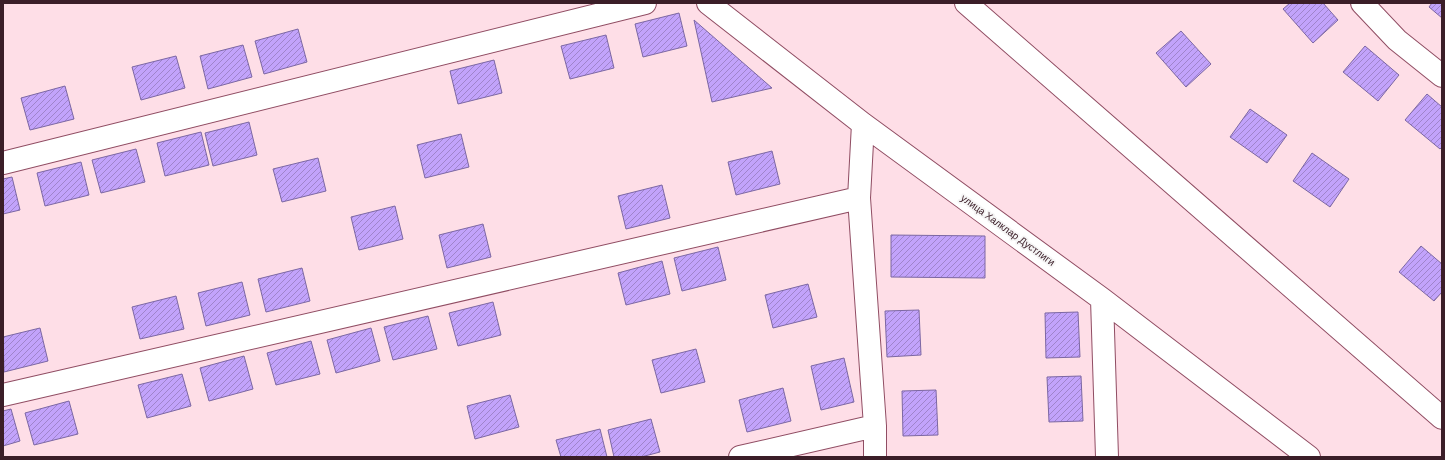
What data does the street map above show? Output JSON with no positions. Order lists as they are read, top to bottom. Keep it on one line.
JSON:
{"streets":{"street":["улица Халклар Дустлиги"]}}
